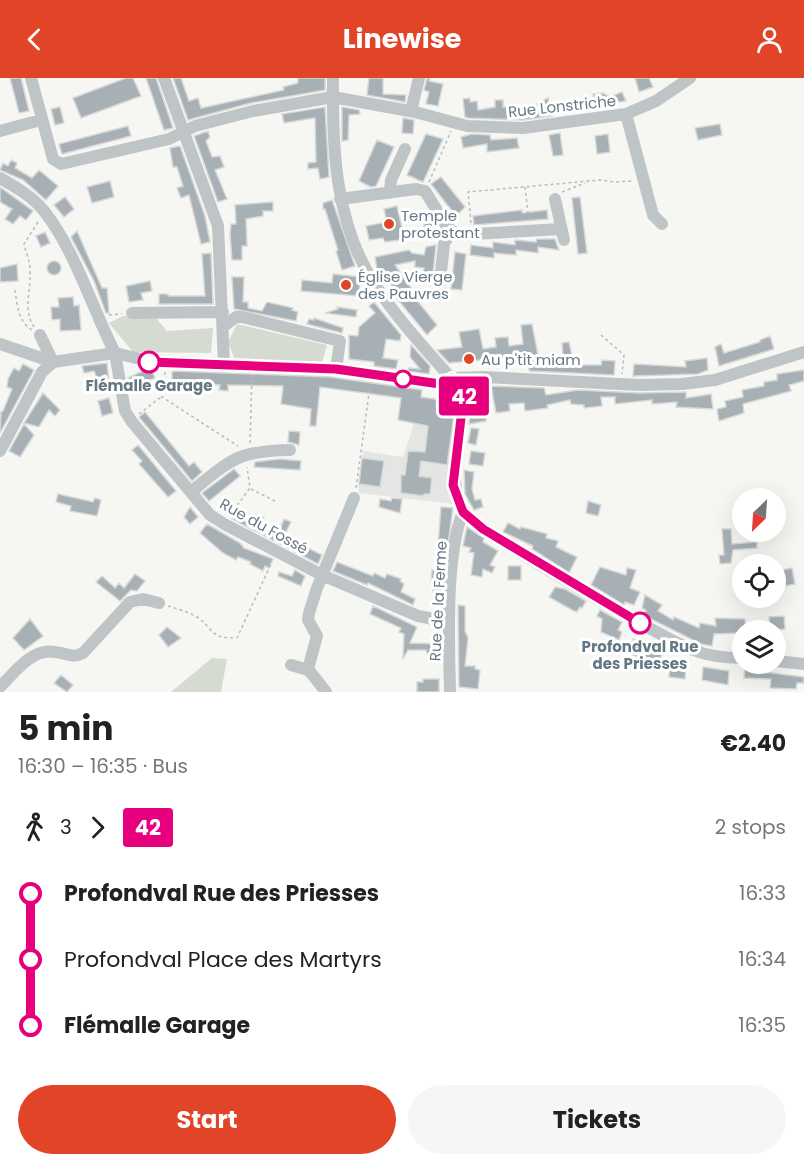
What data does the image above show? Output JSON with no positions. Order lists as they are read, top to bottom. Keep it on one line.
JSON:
{"streets":{"street":["Rue Lonstriche","Rue du Fossé","Rue de la Ferme"]},"crossings":[["Rue du Fossé","Rue de la Ferme"]],"places":["Temple protestant","Église Vierge des Pauvres","Au p'tit miam","Flémalle Garage","Profondval Rue des Priesses"],"lines":["bus line 42"],"north":"bottom left","page":{"header":"Linewise","on_map":"42","heading":["5 min","16:30 – 16:35 · Bus","€2.40"],"legs":["3","42","2 stops"],"list":[{"name":"Profondval Rue des Priesses","value":"16:33"},{"name":"Profondval Place des Martyrs","value":"16:34"},{"name":"Flémalle Garage","value":"16:35"}],"buttons":["Start","Tickets"]}}
